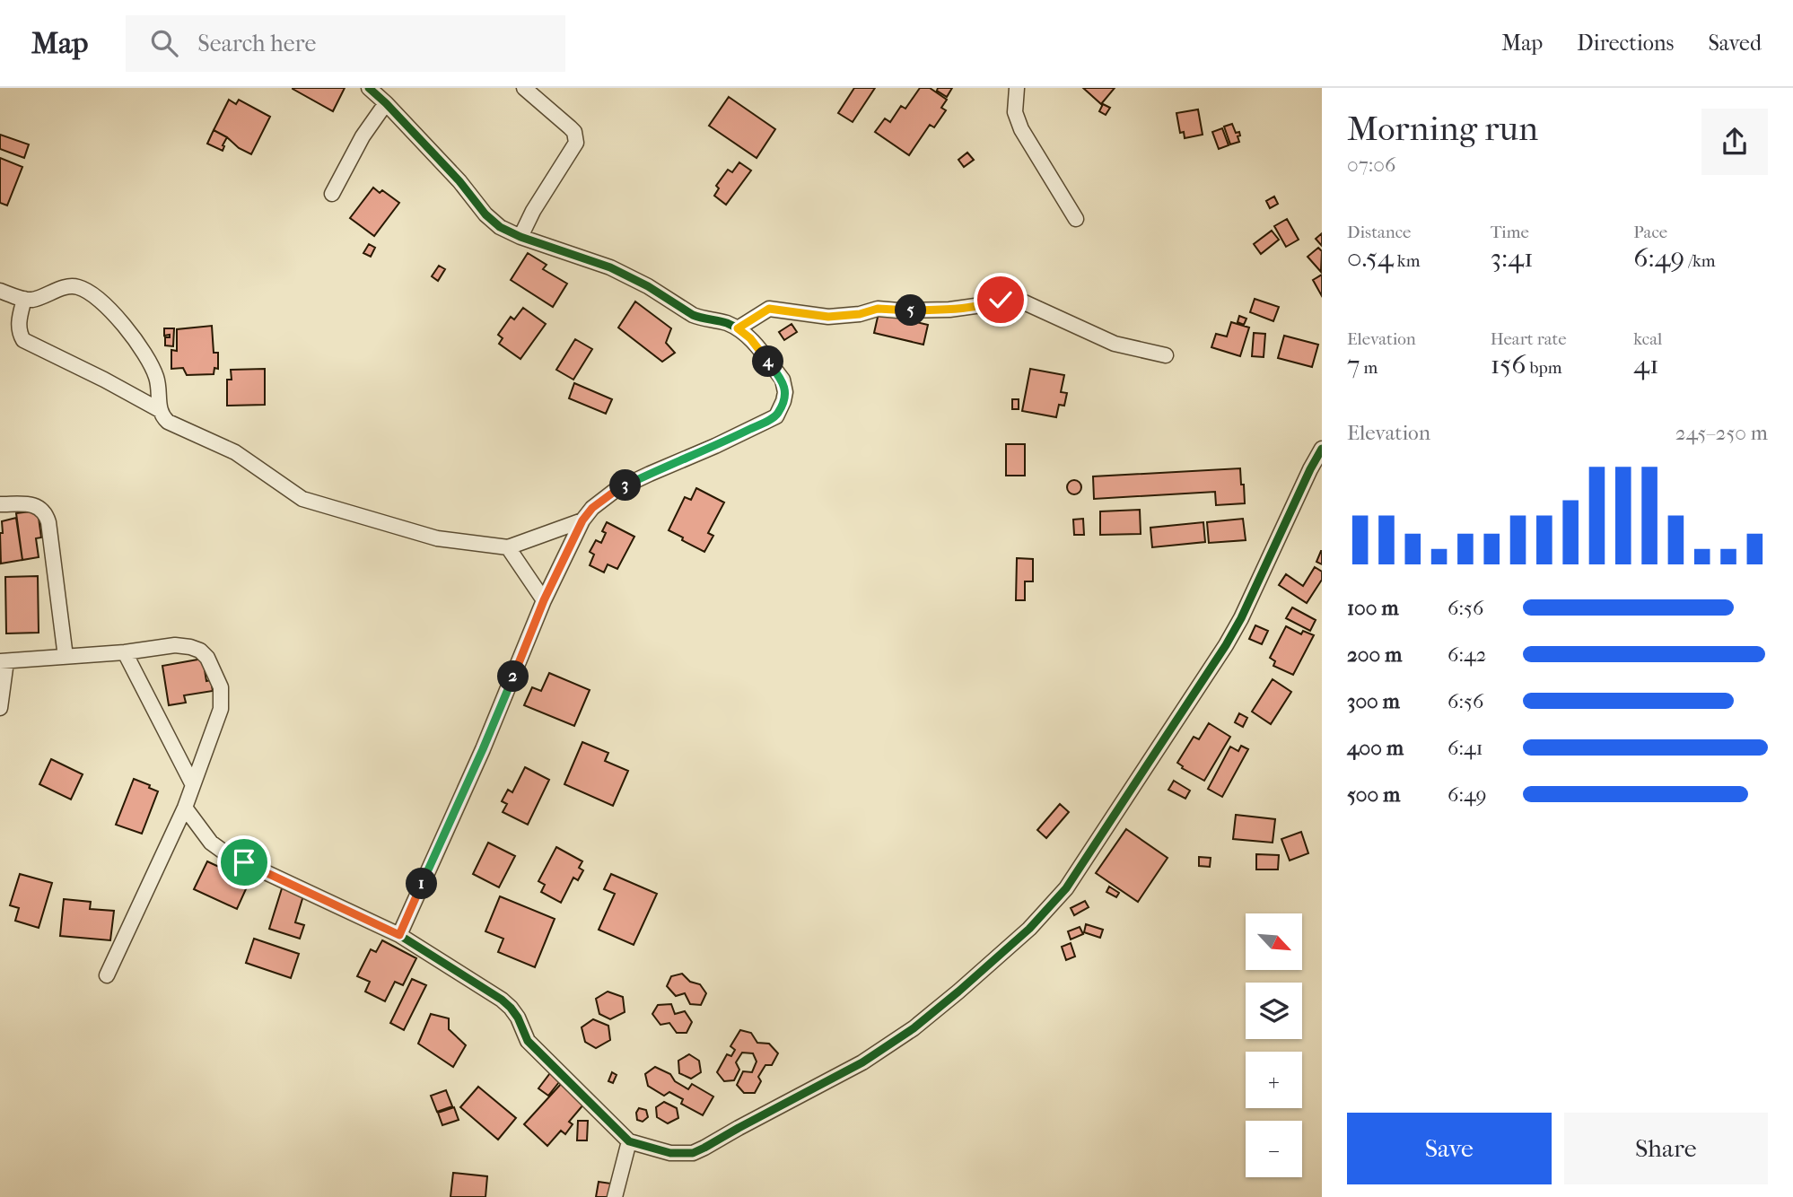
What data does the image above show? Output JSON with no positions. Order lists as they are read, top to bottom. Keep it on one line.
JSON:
{"north":"bottom right","page":{"header":"Map","search":"Search here","nav":["Map","Directions","Saved"],"heading":["Morning run","07:06"],"stats":[["Distance","0.54 km"],["Time","3:41"],["Pace","6:49 /km"],["Elevation","7 m"],["Heart rate","156 bpm"],["kcal","41"]],"pins":["5","4","3","2","1"],"chart":["Elevation","245–250 m"],"list":[{"name":"100 m","note":"6:56"},{"name":"200 m","note":"6:42"},{"name":"300 m","note":"6:56"},{"name":"400 m","note":"6:41"},{"name":"500 m","note":"6:49"}],"map_buttons":["+","−"],"buttons":["Save","Share"]}}
